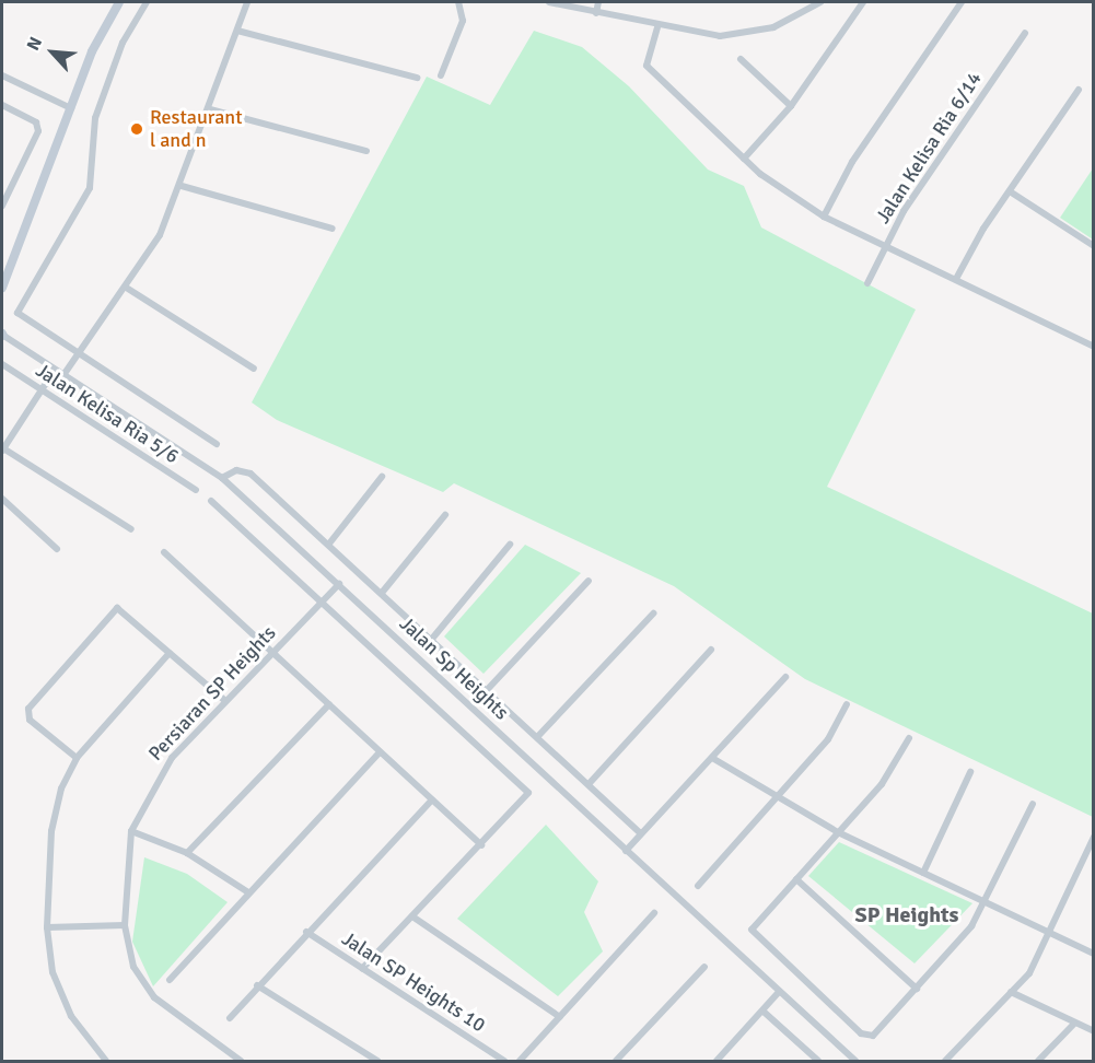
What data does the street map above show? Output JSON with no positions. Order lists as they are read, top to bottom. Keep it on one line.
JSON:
{"streets":{"street":["Jalan Kelisa Ria 6/14","Jalan Kelisa Ria 5/6","Jalan Sp Heights","Persiaran SP Heights","Jalan SP Heights 10"]},"crossings":[["Jalan Sp Heights","Persiaran SP Heights"]],"districts":["SP Heights"],"places":["Restaurant l and n"],"north":"top left"}
